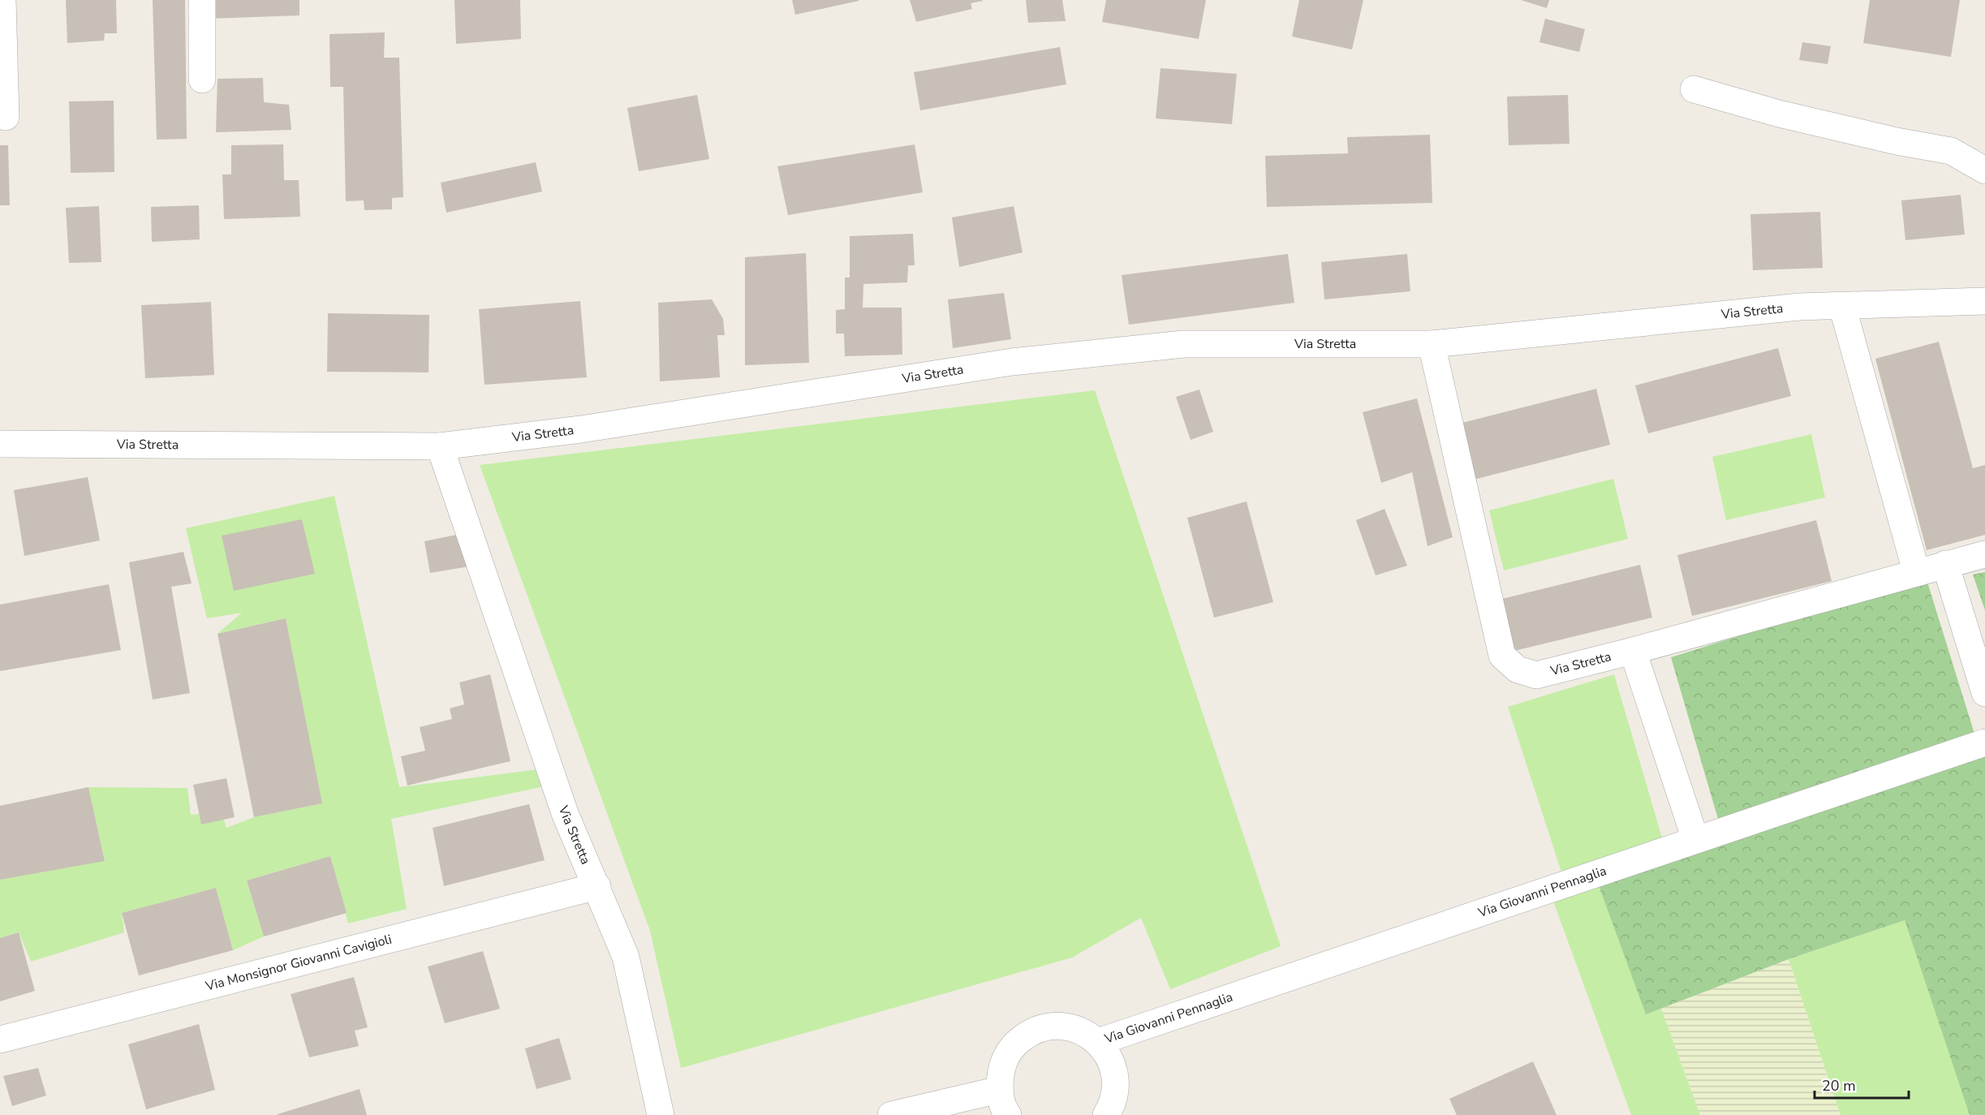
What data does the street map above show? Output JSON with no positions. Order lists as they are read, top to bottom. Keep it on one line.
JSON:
{"streets":{"street":["Via Stretta","Via Giovanni Pennaglia","Via Monsignor Giovanni Cavigioli"]},"crossings":[["Via Stretta","Via Monsignor Giovanni Cavigioli"]],"scale_bar":"20 m"}
